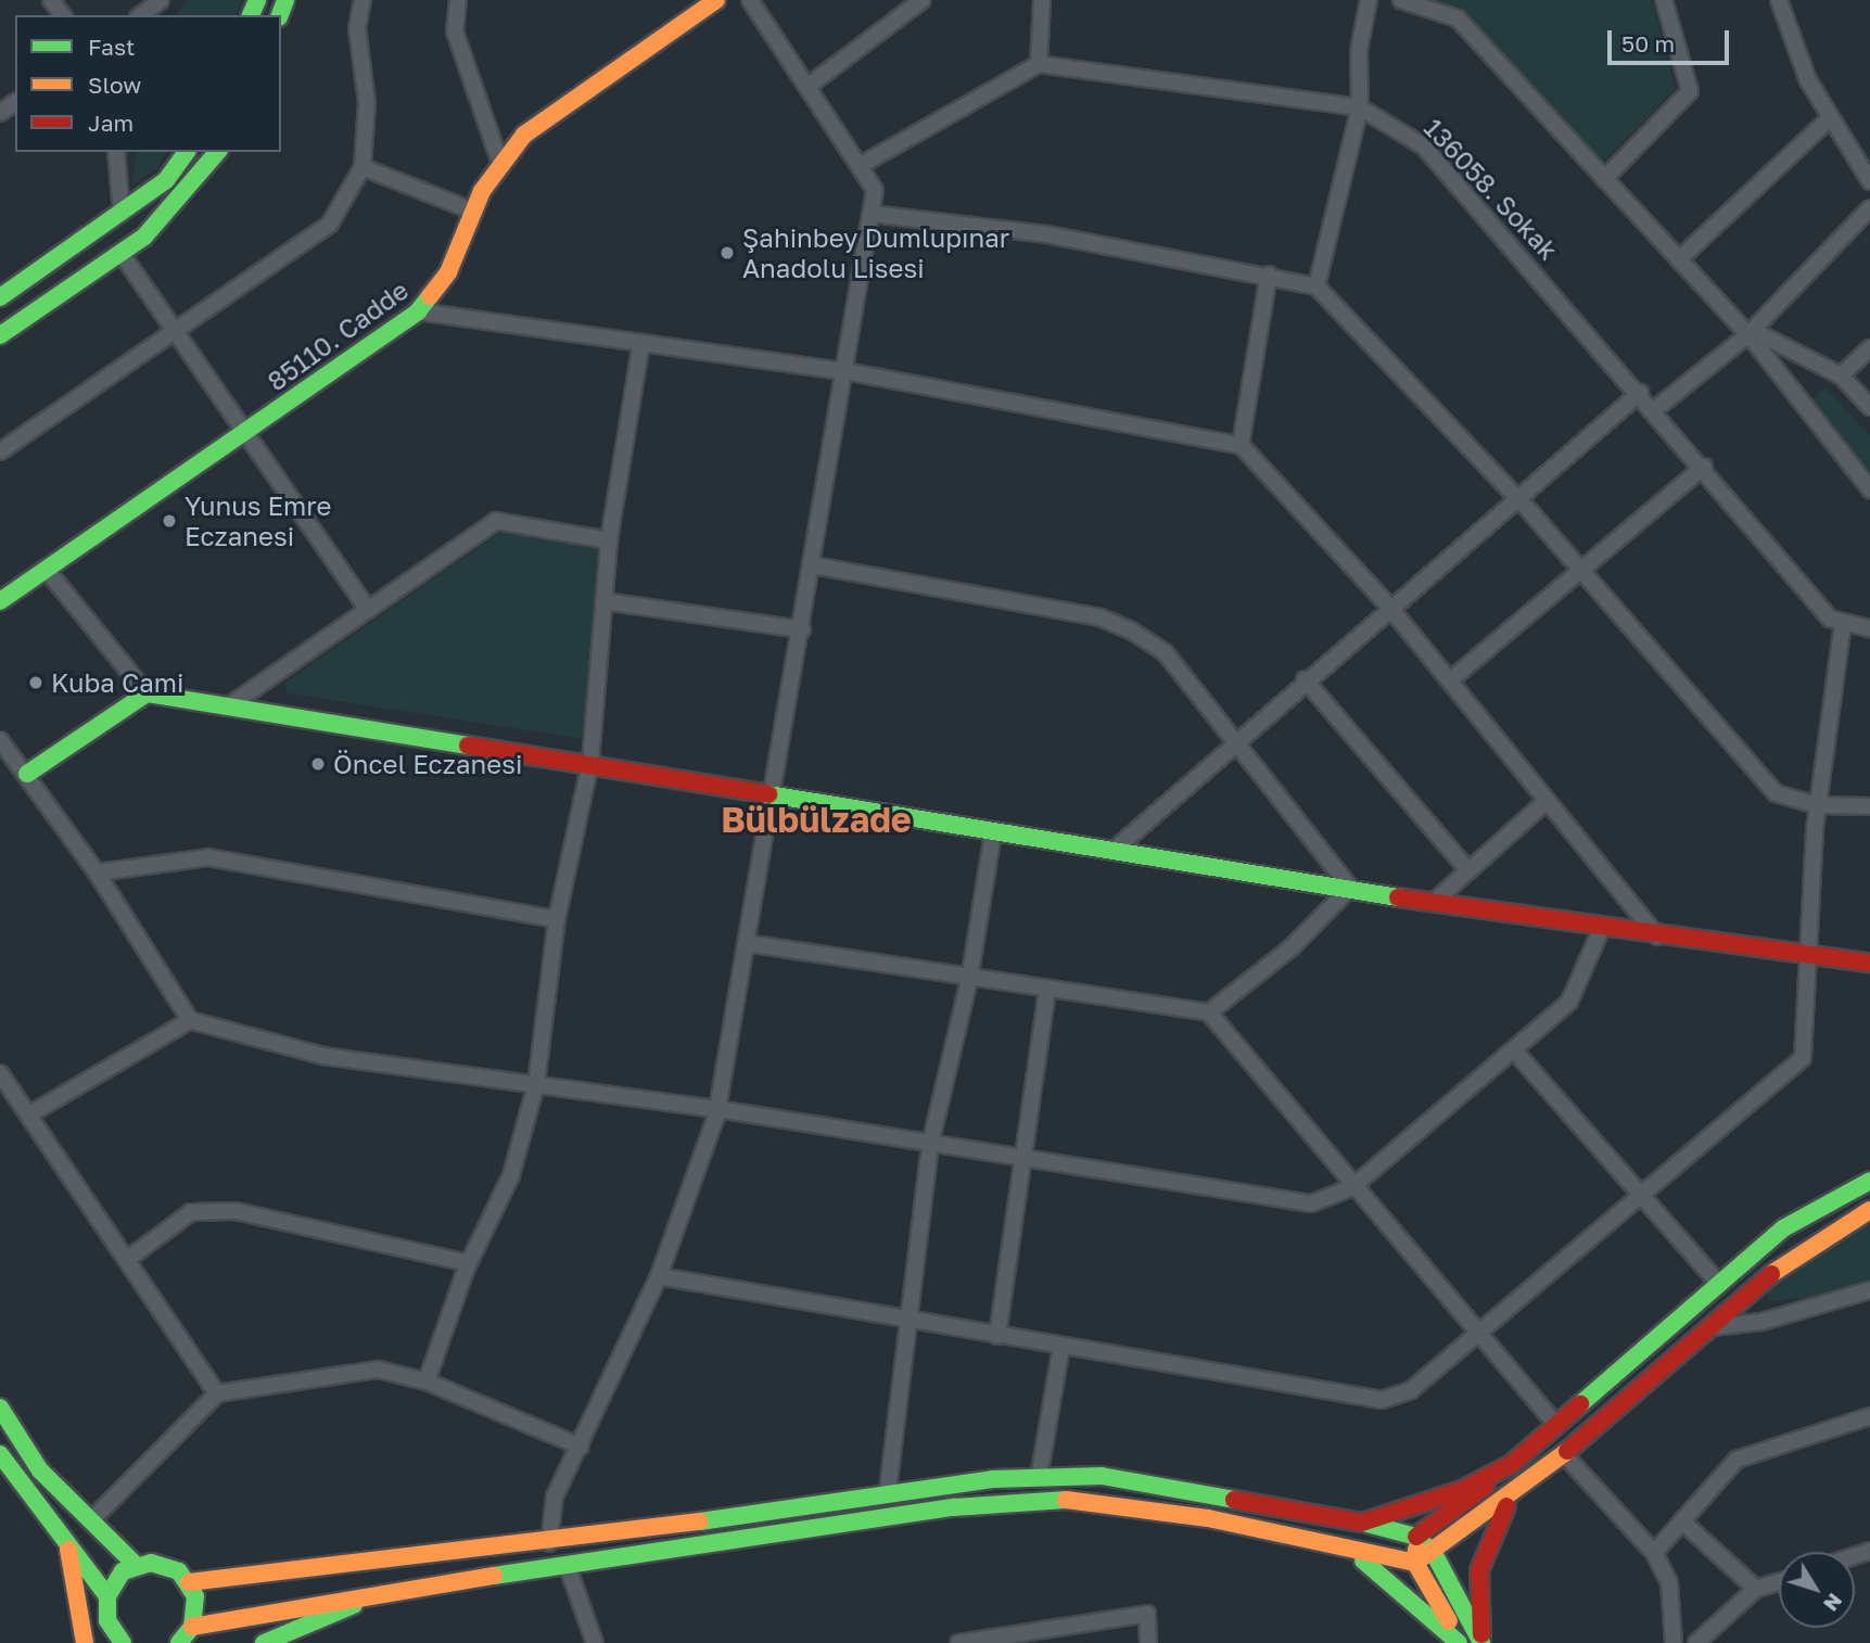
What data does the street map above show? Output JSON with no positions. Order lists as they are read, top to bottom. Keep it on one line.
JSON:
{"streets":{"main road":["85110. Cadde"],"street":["136058. Sokak"]},"districts":["Bülbülzade"],"places":["Şahinbey Dumlupınar Anadolu Lisesi","Yunus Emre Eczanesi","Kuba Cami","Öncel Eczanesi"],"legend":["Fast","Slow","Jam"],"scale_bar":"50 m","north":"bottom right"}
